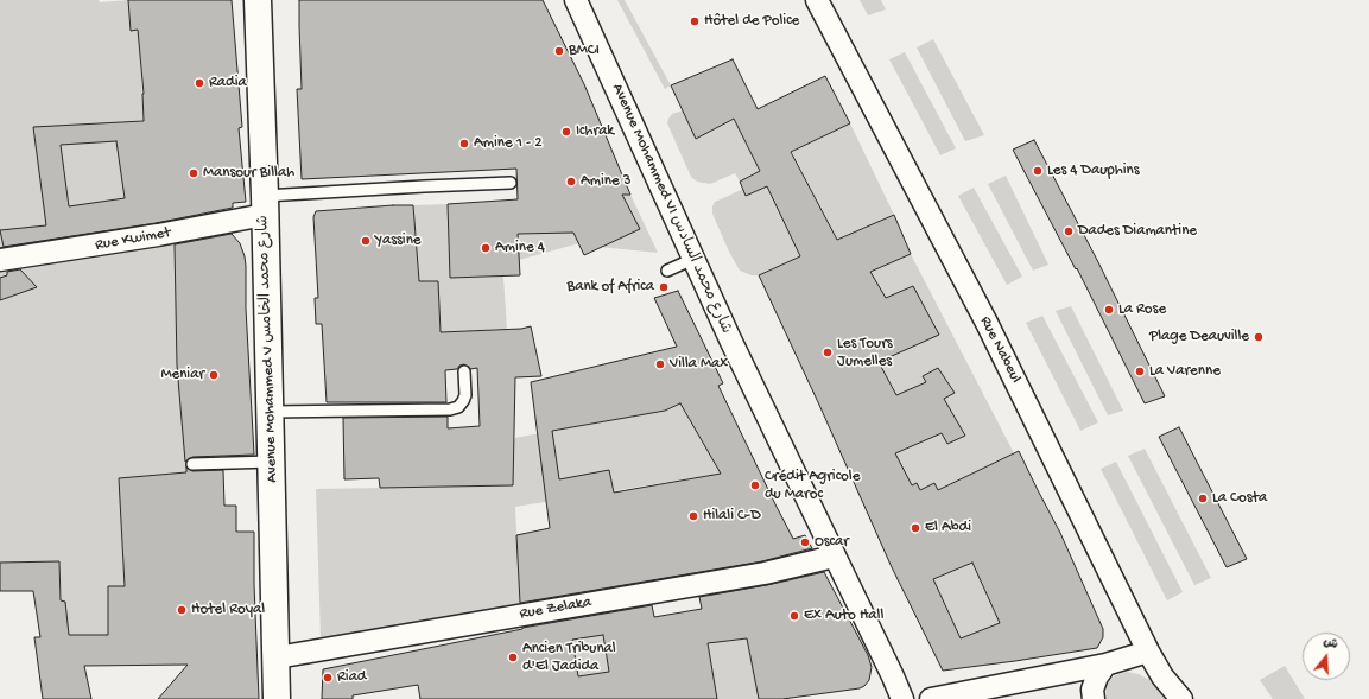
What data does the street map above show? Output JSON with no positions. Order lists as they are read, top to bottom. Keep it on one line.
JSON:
{"streets":{"street":["Avenue Mohammed VI شارع محمد السادس","Rue Kwimet","Avenue Mohammed V شارع محمد الخامس","Rue Nabeul","Rue Zelaka"]},"crossings":[["Avenue Mohammed VI شارع محمد السادس","Rue Zelaka"],["Rue Kwimet","Avenue Mohammed V شارع محمد الخامس"],["Avenue Mohammed V شارع محمد الخامس","Rue Zelaka"]],"places":["Hôtel de Police","BMCI","Radia","Ichrak","Amine 1 - 2","Les 4 Dauphins","Mansour Billah","Amine 3","Dades Diamantine","Yassine","Amine 4","Bank of Africa","La Rose","Plage Deauville","Les Tours Jumelles","Villa Max","La Varenne","Meniar","Crédit Agricole du Maroc","La Costa","Hilali C-D","El Abdi","Oscar","Hotel Royal","Ex Auto Hall","Ancien Tribunal d'El Jadida","Riad"],"north":"top"}
